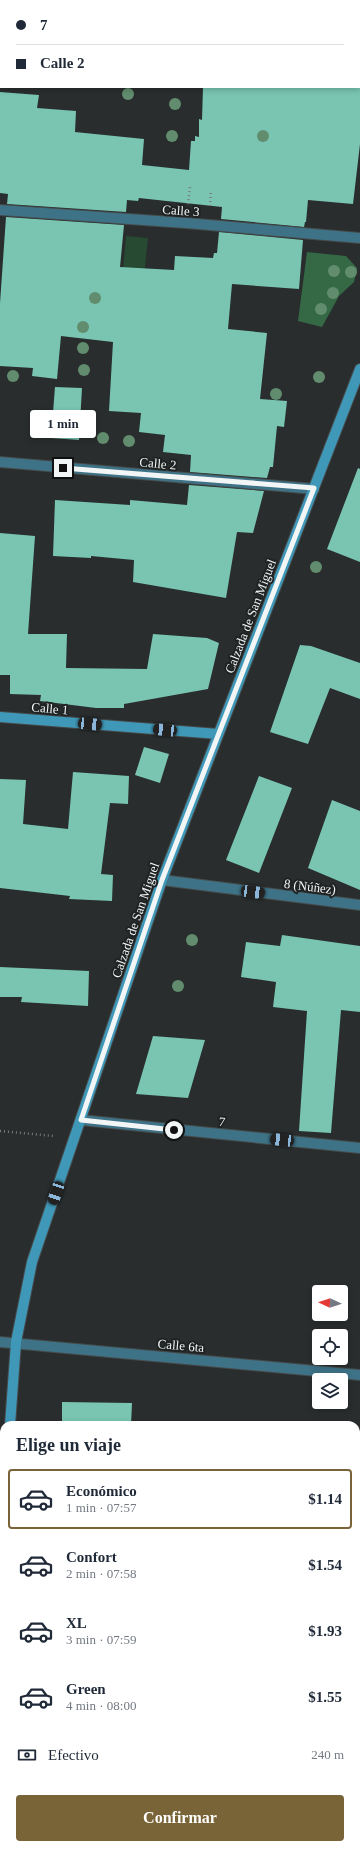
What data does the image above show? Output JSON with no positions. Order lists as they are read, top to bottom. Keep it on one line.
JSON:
{"streets":{"main road":["Calzada de San Miguel","Calle 1"],"street":["Calle 3","Calle 2","8 (Núñez)","7","Calle 6ta"]},"crossings":[["Calle 2","Calzada de San Miguel"],["Calzada de San Miguel","Calle 1"],["Calzada de San Miguel","8 (Núñez)"],["Calzada de San Miguel","7"],["Calzada de San Miguel","Calle 6ta"]],"north":"left","page":{"banner":["7","Calle 2"],"bubble":"1 min","heading":"Elige un viaje","list":[{"name":"Económico","note":"1 min · 07:57","value":"$1.14"},{"name":"Confort","note":"2 min · 07:58","value":"$1.54"},{"name":"XL","note":"3 min · 07:59","value":"$1.93"},{"name":"Green","note":"4 min · 08:00","value":"$1.55"}],"pay":["Efectivo","240 m"],"buttons":"Confirmar"}}
